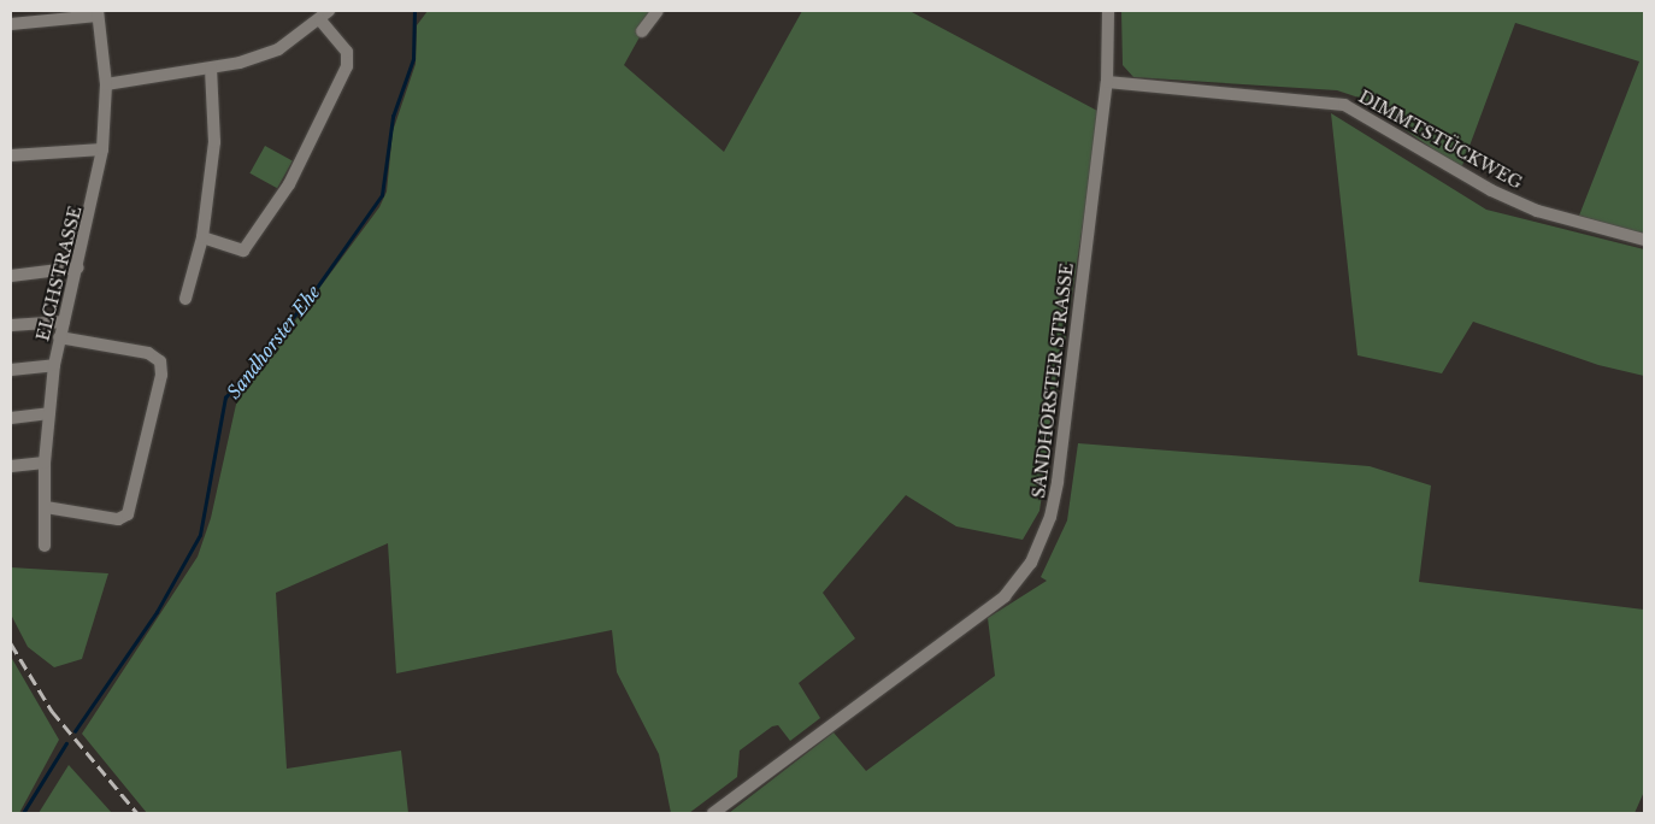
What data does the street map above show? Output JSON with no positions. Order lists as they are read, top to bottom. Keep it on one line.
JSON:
{"streets":{"street":["DIMMTSTÜCKWEG","ELCHSTRASSE","SANDHORSTER STRASSE"]},"crossings":[["DIMMTSTÜCKWEG","SANDHORSTER STRASSE"]],"water":["Sandhorster Ehe"]}
